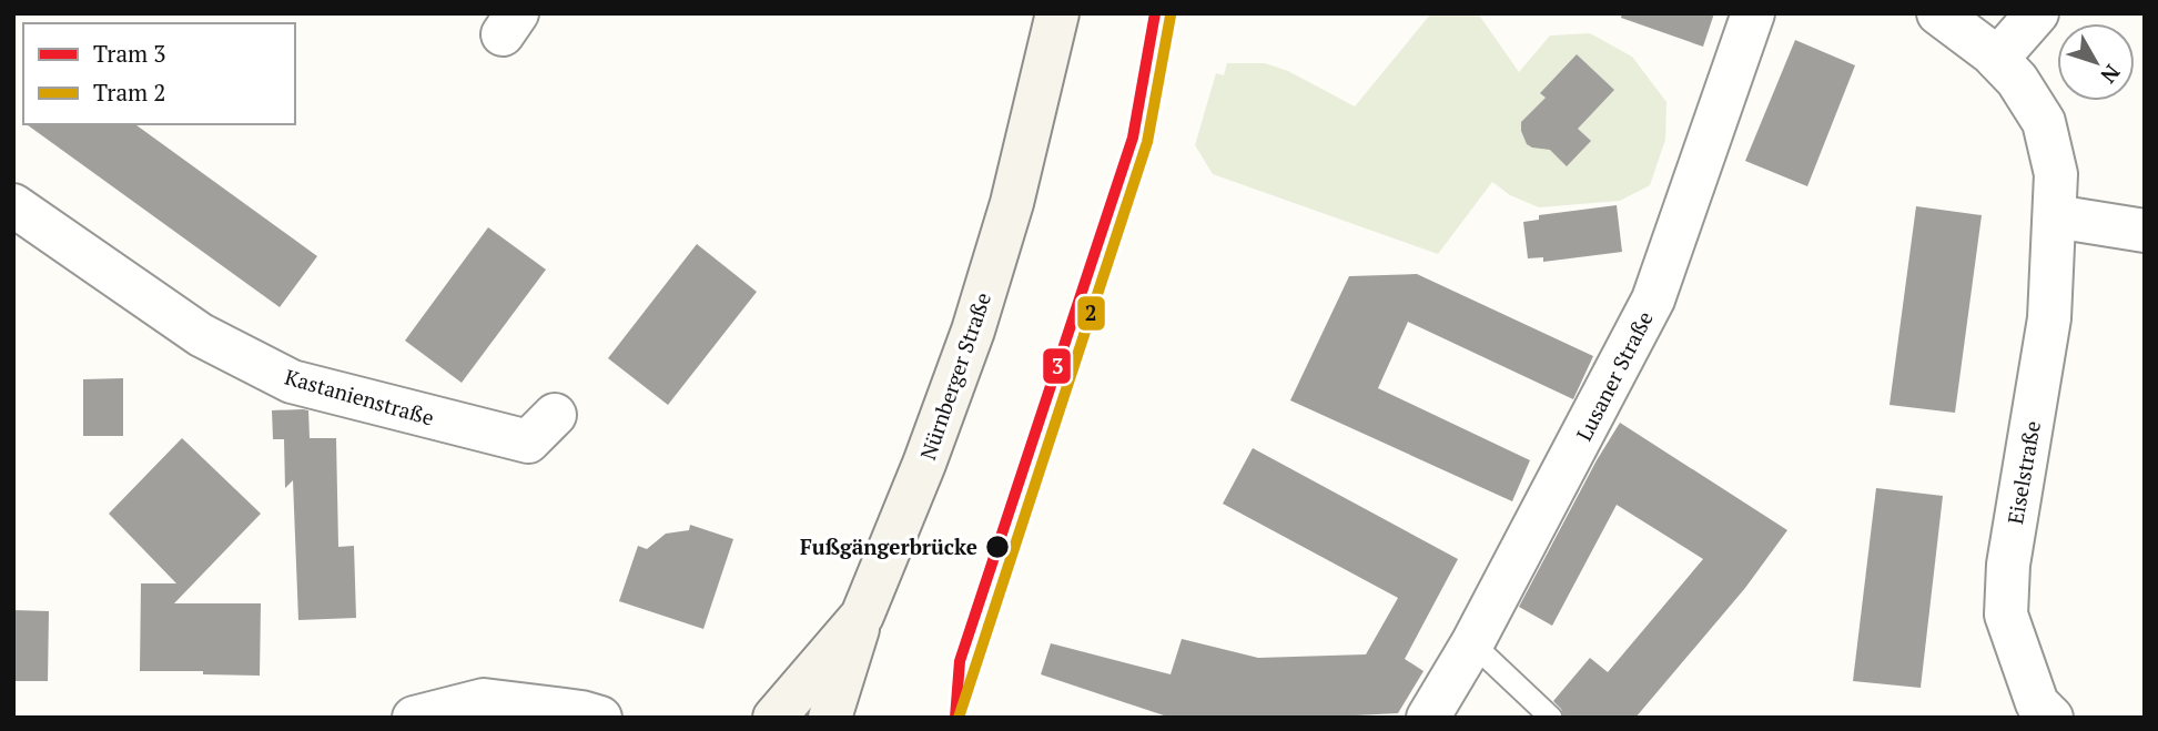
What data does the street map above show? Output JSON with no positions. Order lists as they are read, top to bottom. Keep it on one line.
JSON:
{"streets":{"main road":["Nürnberger Straße"],"street":["Lusaner Straße","Kastanienstraße","Eiselstraße"]},"places":["Fußgängerbrücke"],"lines":["tram line 3","tram line 2"],"legend":["Tram 3","Tram 2"],"north":"bottom right"}
